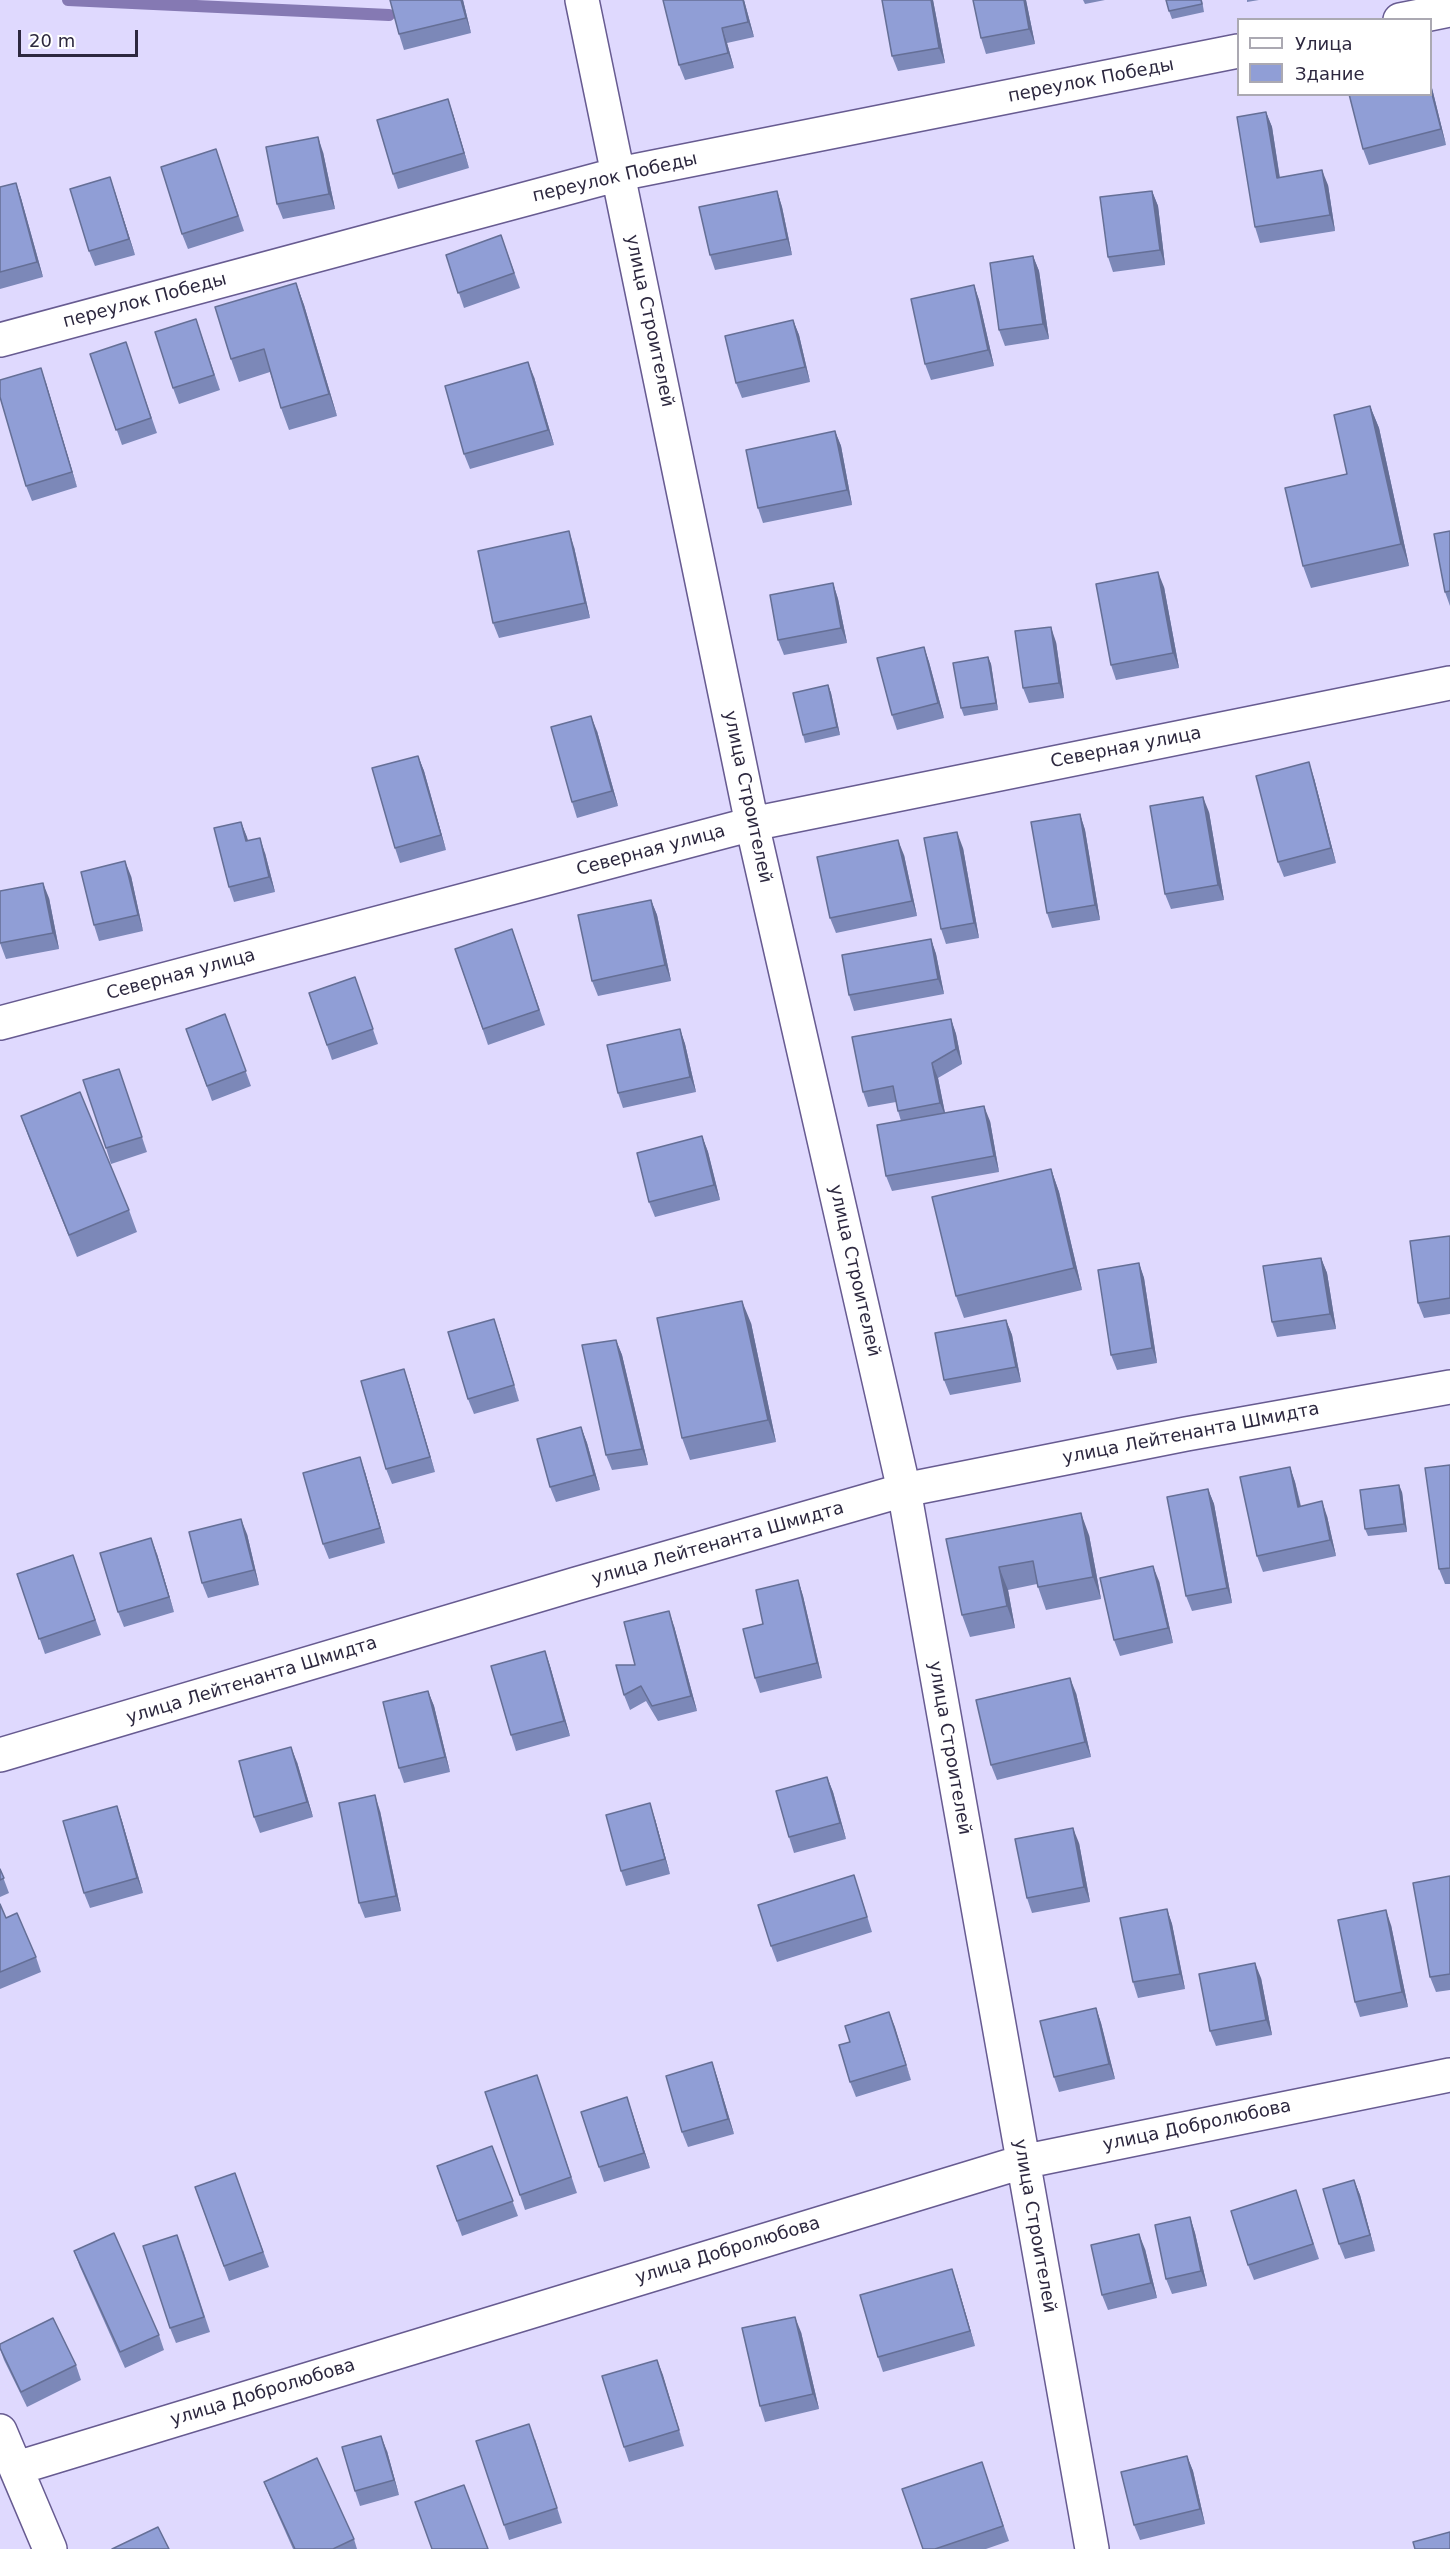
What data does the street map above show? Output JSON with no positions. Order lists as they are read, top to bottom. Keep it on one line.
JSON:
{"streets":{"street":["переулок Победы","улица Строителей","Северная улица","улица Лейтенанта Шмидта","улица Добролюбова"]},"crossings":[["переулок Победы","улица Строителей"],["улица Строителей","Северная улица"],["улица Строителей","улица Лейтенанта Шмидта"],["улица Строителей","улица Добролюбова"]],"legend":["Улица","Здание"],"scale_bar":"20 m"}
